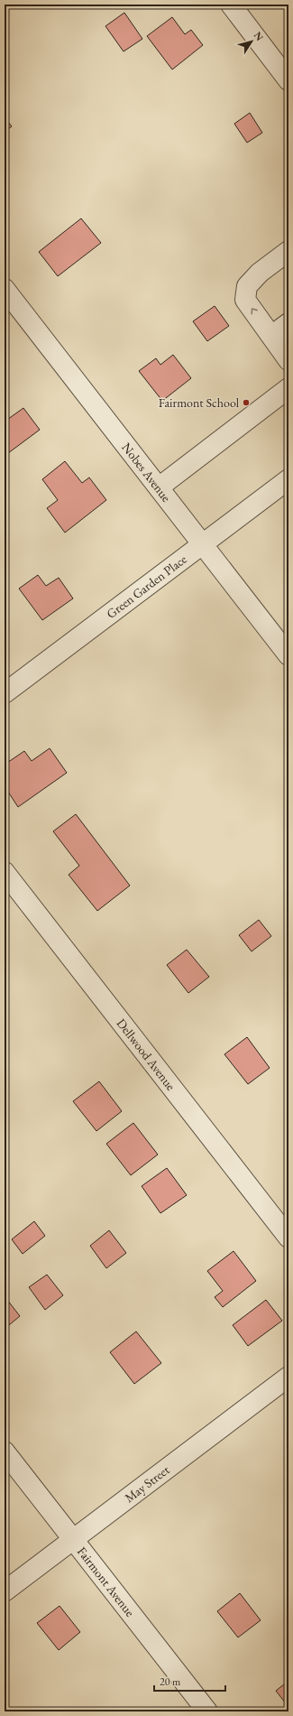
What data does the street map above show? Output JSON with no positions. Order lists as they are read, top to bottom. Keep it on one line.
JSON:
{"streets":{"street":["Nobes Avenue","Green Garden Place","Dellwood Avenue","May Street","Fairmont Avenue"]},"crossings":[["Nobes Avenue","Green Garden Place"],["May Street","Fairmont Avenue"]],"places":["Fairmont School"],"scale_bar":"20 m","north":"top right"}
